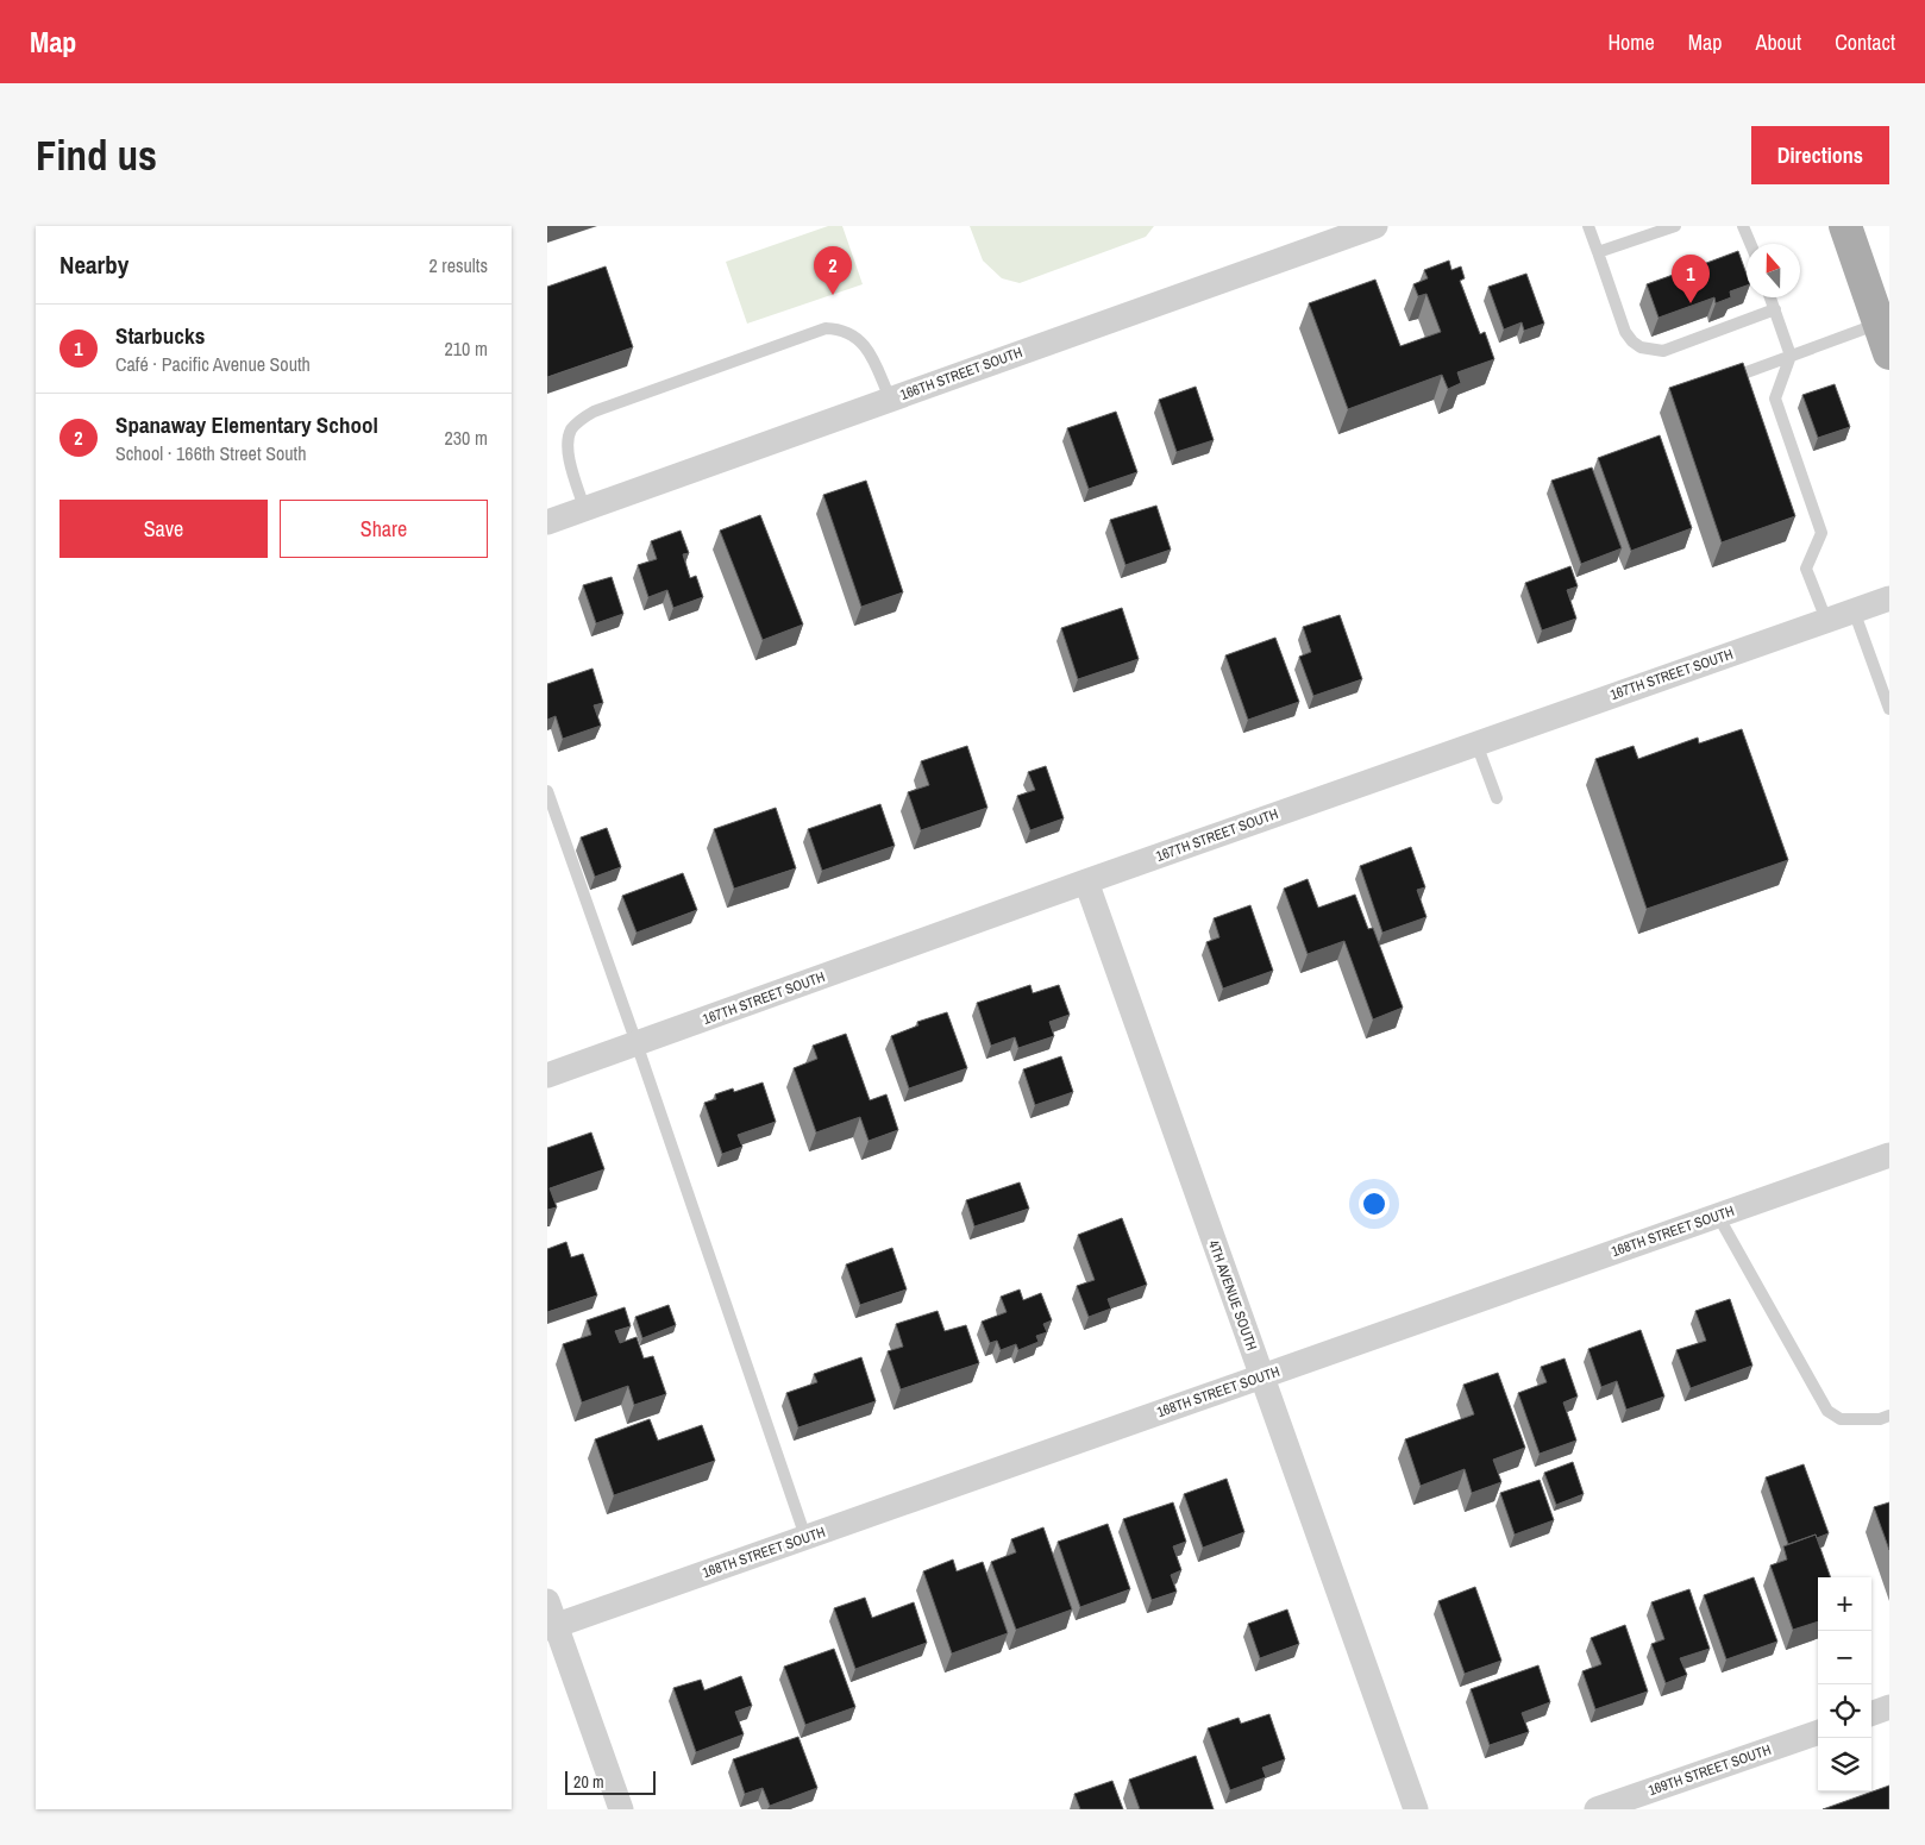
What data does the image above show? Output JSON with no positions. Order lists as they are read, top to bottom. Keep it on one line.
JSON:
{"streets":{"street":["166TH STREET SOUTH","167TH STREET SOUTH","168TH STREET SOUTH","4TH AVENUE SOUTH","169TH STREET SOUTH"]},"crossings":[["167TH STREET SOUTH","4TH AVENUE SOUTH"],["168TH STREET SOUTH","4TH AVENUE SOUTH"]],"scale_bar":"20 m","north":"top","page":{"header":"Map","nav":["Home","Map","About","Contact"],"buttons":["Directions",["Save","Share"]],"title":"Find us","heading":["Nearby","2 results"],"pins":["2","1"],"list":[{"mark":"1","name":"Starbucks","note":"Café · Pacific Avenue South","value":"210 m"},{"mark":"2","name":"Spanaway Elementary School","note":"School · 166th Street South","value":"230 m"}],"map_buttons":["+","−"],"scale":"20 m"}}
